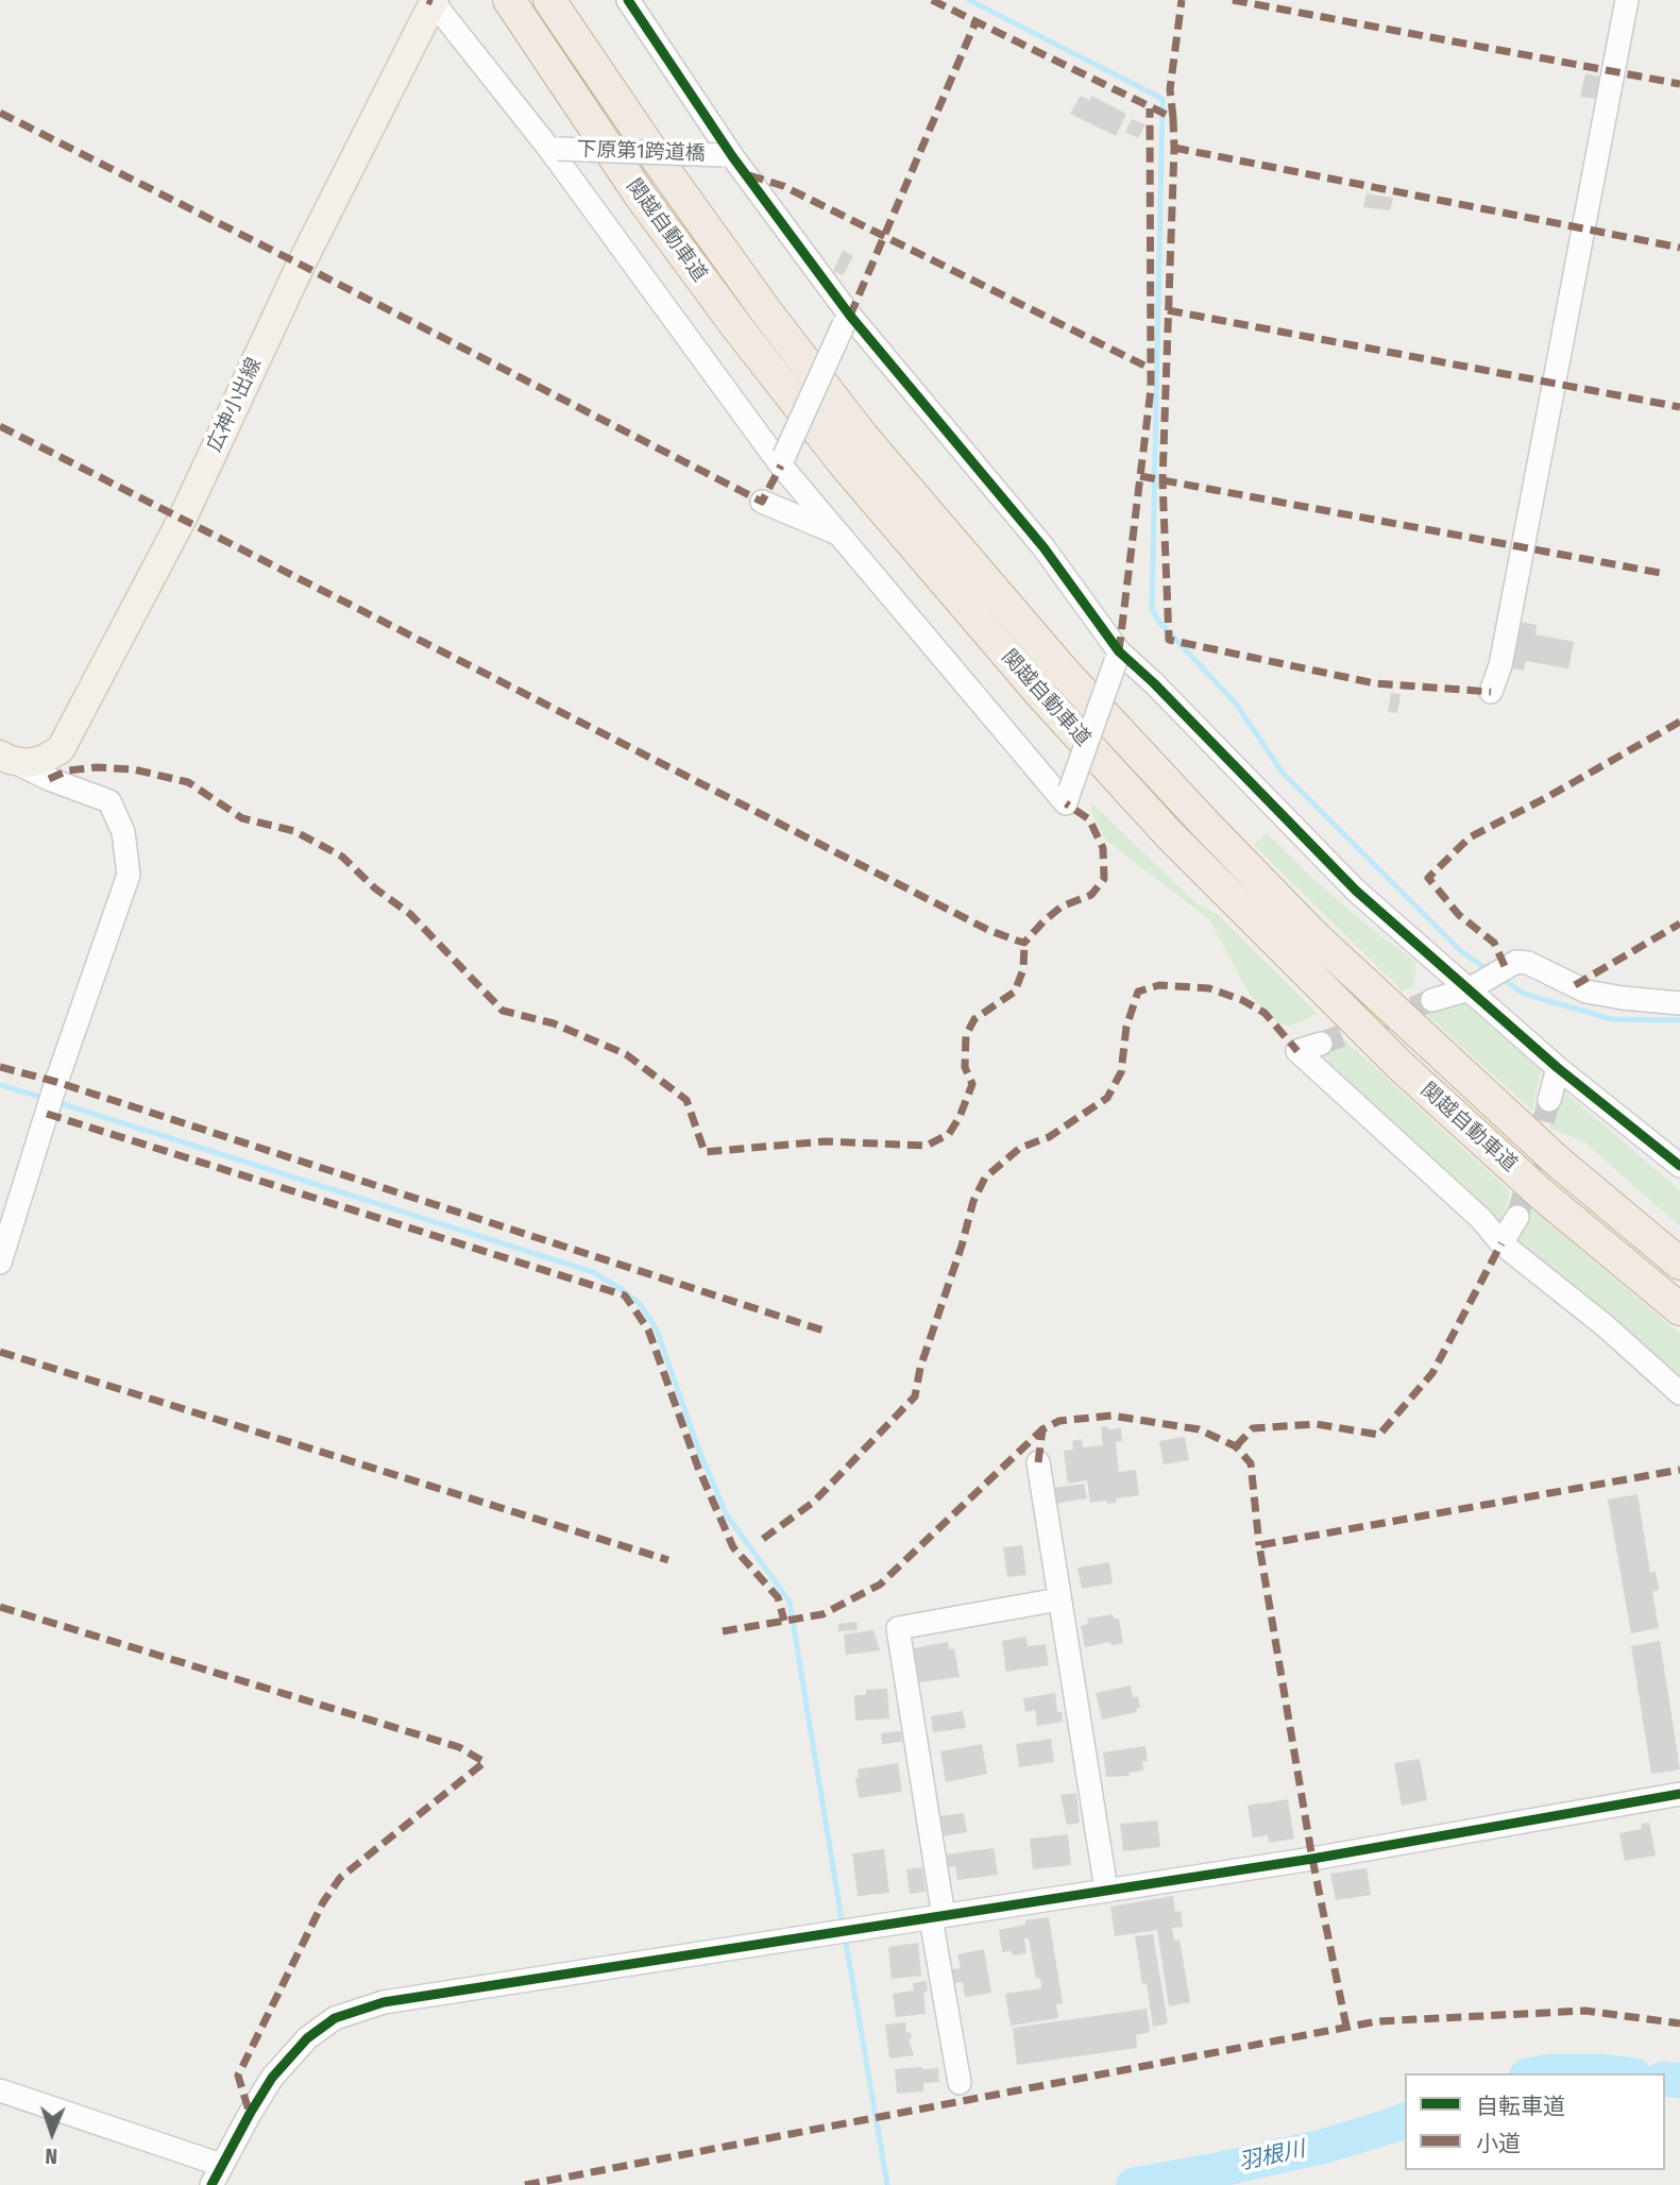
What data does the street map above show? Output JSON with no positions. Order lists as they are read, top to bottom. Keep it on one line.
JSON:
{"streets":{"highway":["関越自動車道"],"main road":["広神小出線"],"street":["下原第1跨道橋"]},"water":["羽根川"],"legend":["自転車道","小道"],"north":"bottom"}
